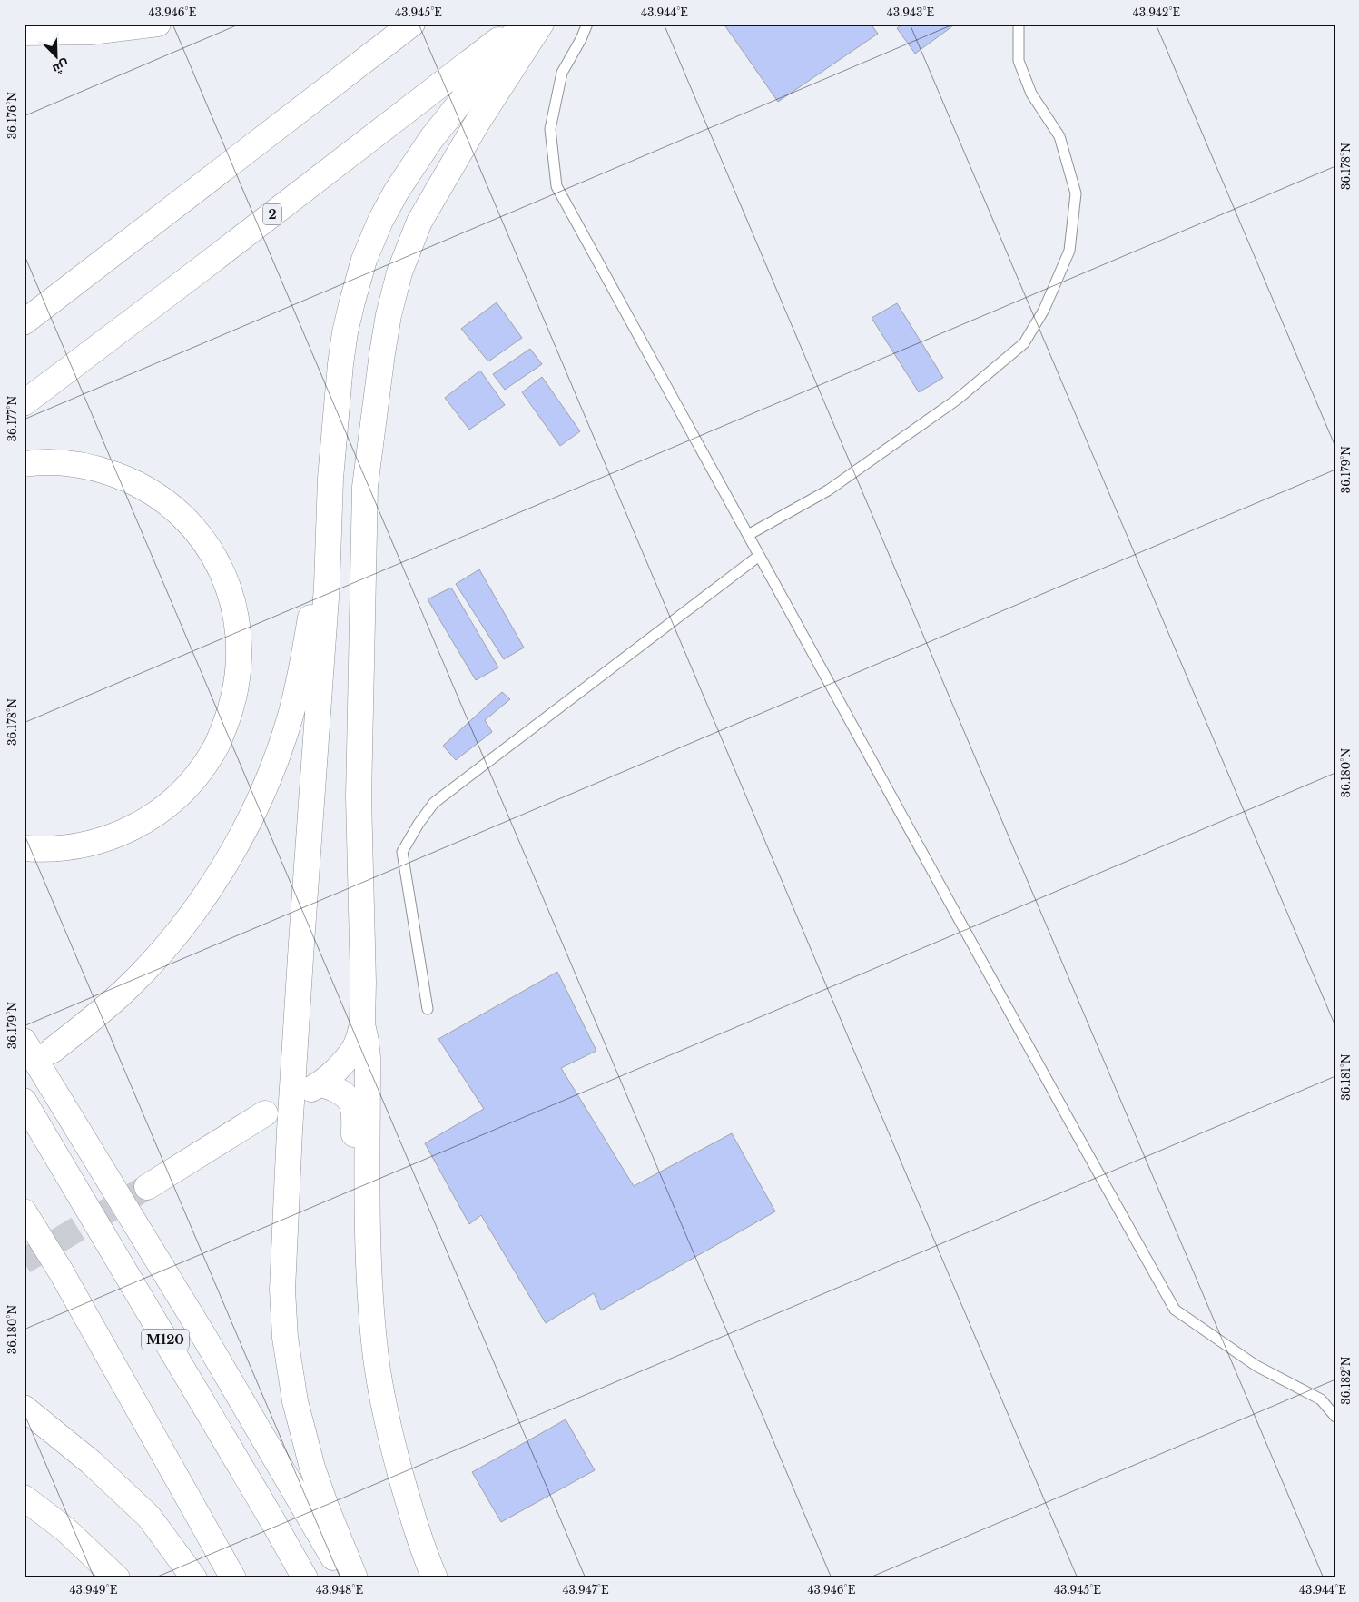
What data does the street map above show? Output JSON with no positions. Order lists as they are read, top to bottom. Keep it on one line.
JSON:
{"streets":{"main road":["2","M120"]},"north":"bottom right","coordinates":["43.946°E","43.945°E","43.944°E","43.943°E","43.942°E","36.176°N","36.178°N","36.177°N","36.179°N","36.180°N","36.181°N","36.182°N","43.949°E","43.948°E","43.947°E"]}
